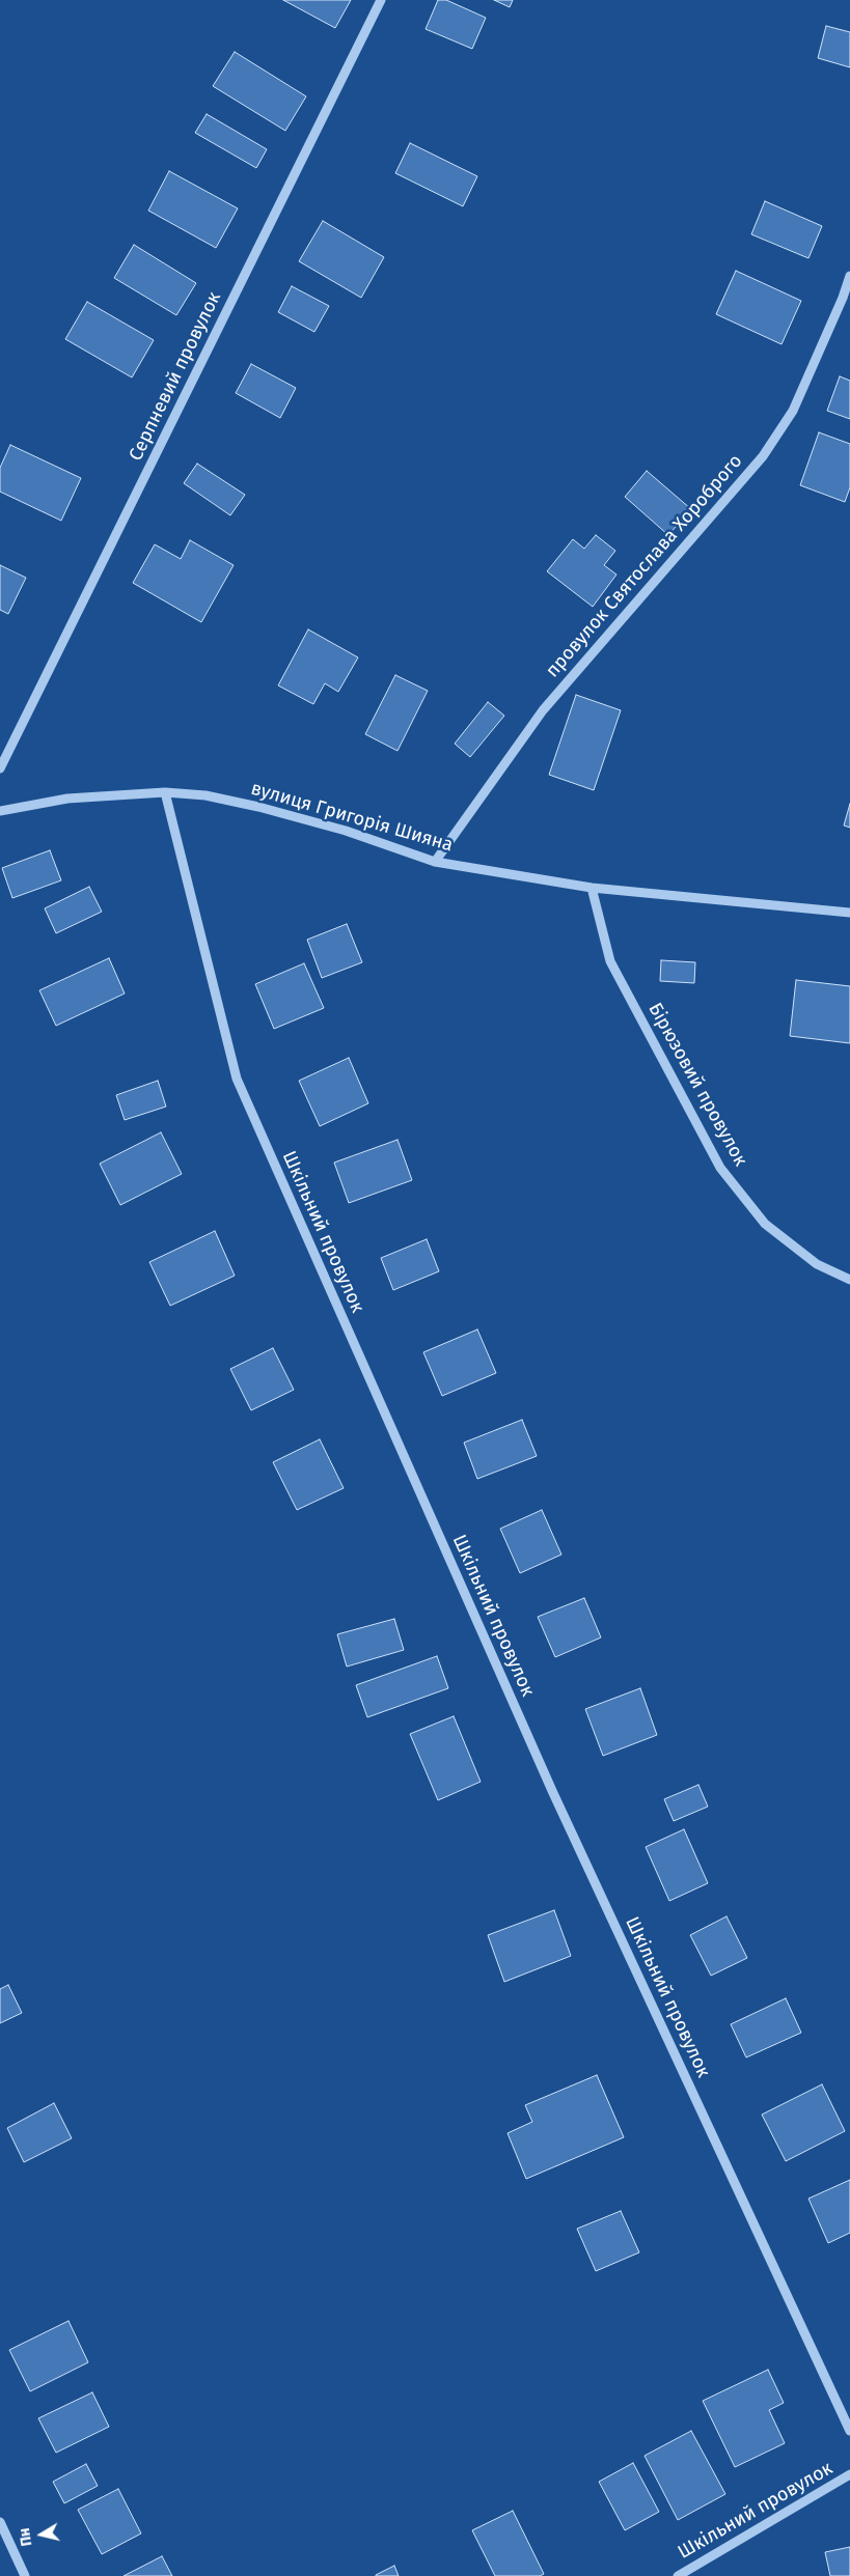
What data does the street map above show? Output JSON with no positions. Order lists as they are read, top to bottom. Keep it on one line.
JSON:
{"streets":{"street":["Серпневий провулок","провулок Святослава Хороброго","вулиця Григорія Шияна","Бірюзовий провулок","Шкільний провулок"]},"crossings":[["провулок Святослава Хороброго","вулиця Григорія Шияна"],["вулиця Григорія Шияна","Бірюзовий провулок"],["вулиця Григорія Шияна","Шкільний провулок"]],"north":"left"}
